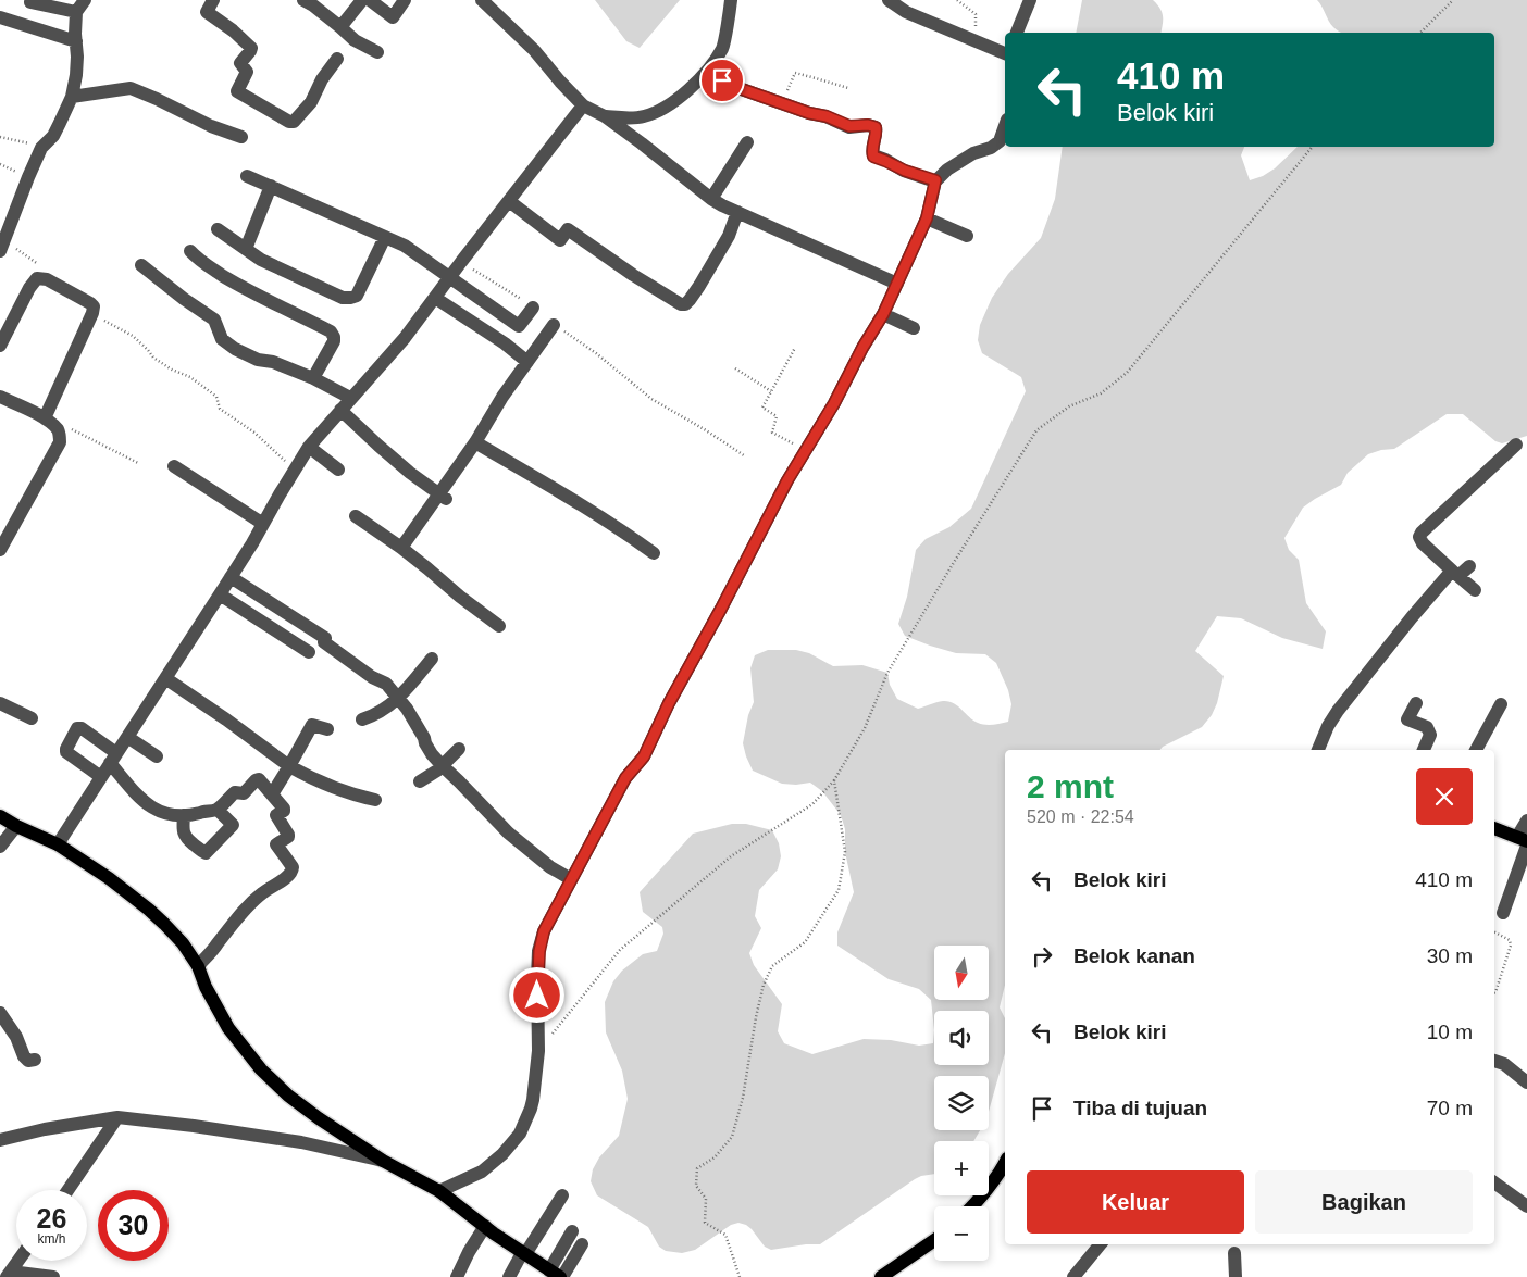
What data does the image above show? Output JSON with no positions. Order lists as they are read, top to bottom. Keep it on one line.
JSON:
{"north":"bottom","page":{"turn":["410 m","Belok kiri"],"heading":["2 mnt","520 m · 22:54"],"list":[{"name":"Belok kiri","value":"410 m"},{"name":"Belok kanan","value":"30 m"},{"name":"Belok kiri","value":"10 m"},{"name":"Tiba di tujuan","value":"70 m"}],"map_buttons":["+","−"],"buttons":["Keluar","Bagikan"],"speed":"26 km/h","limit":"30"}}
